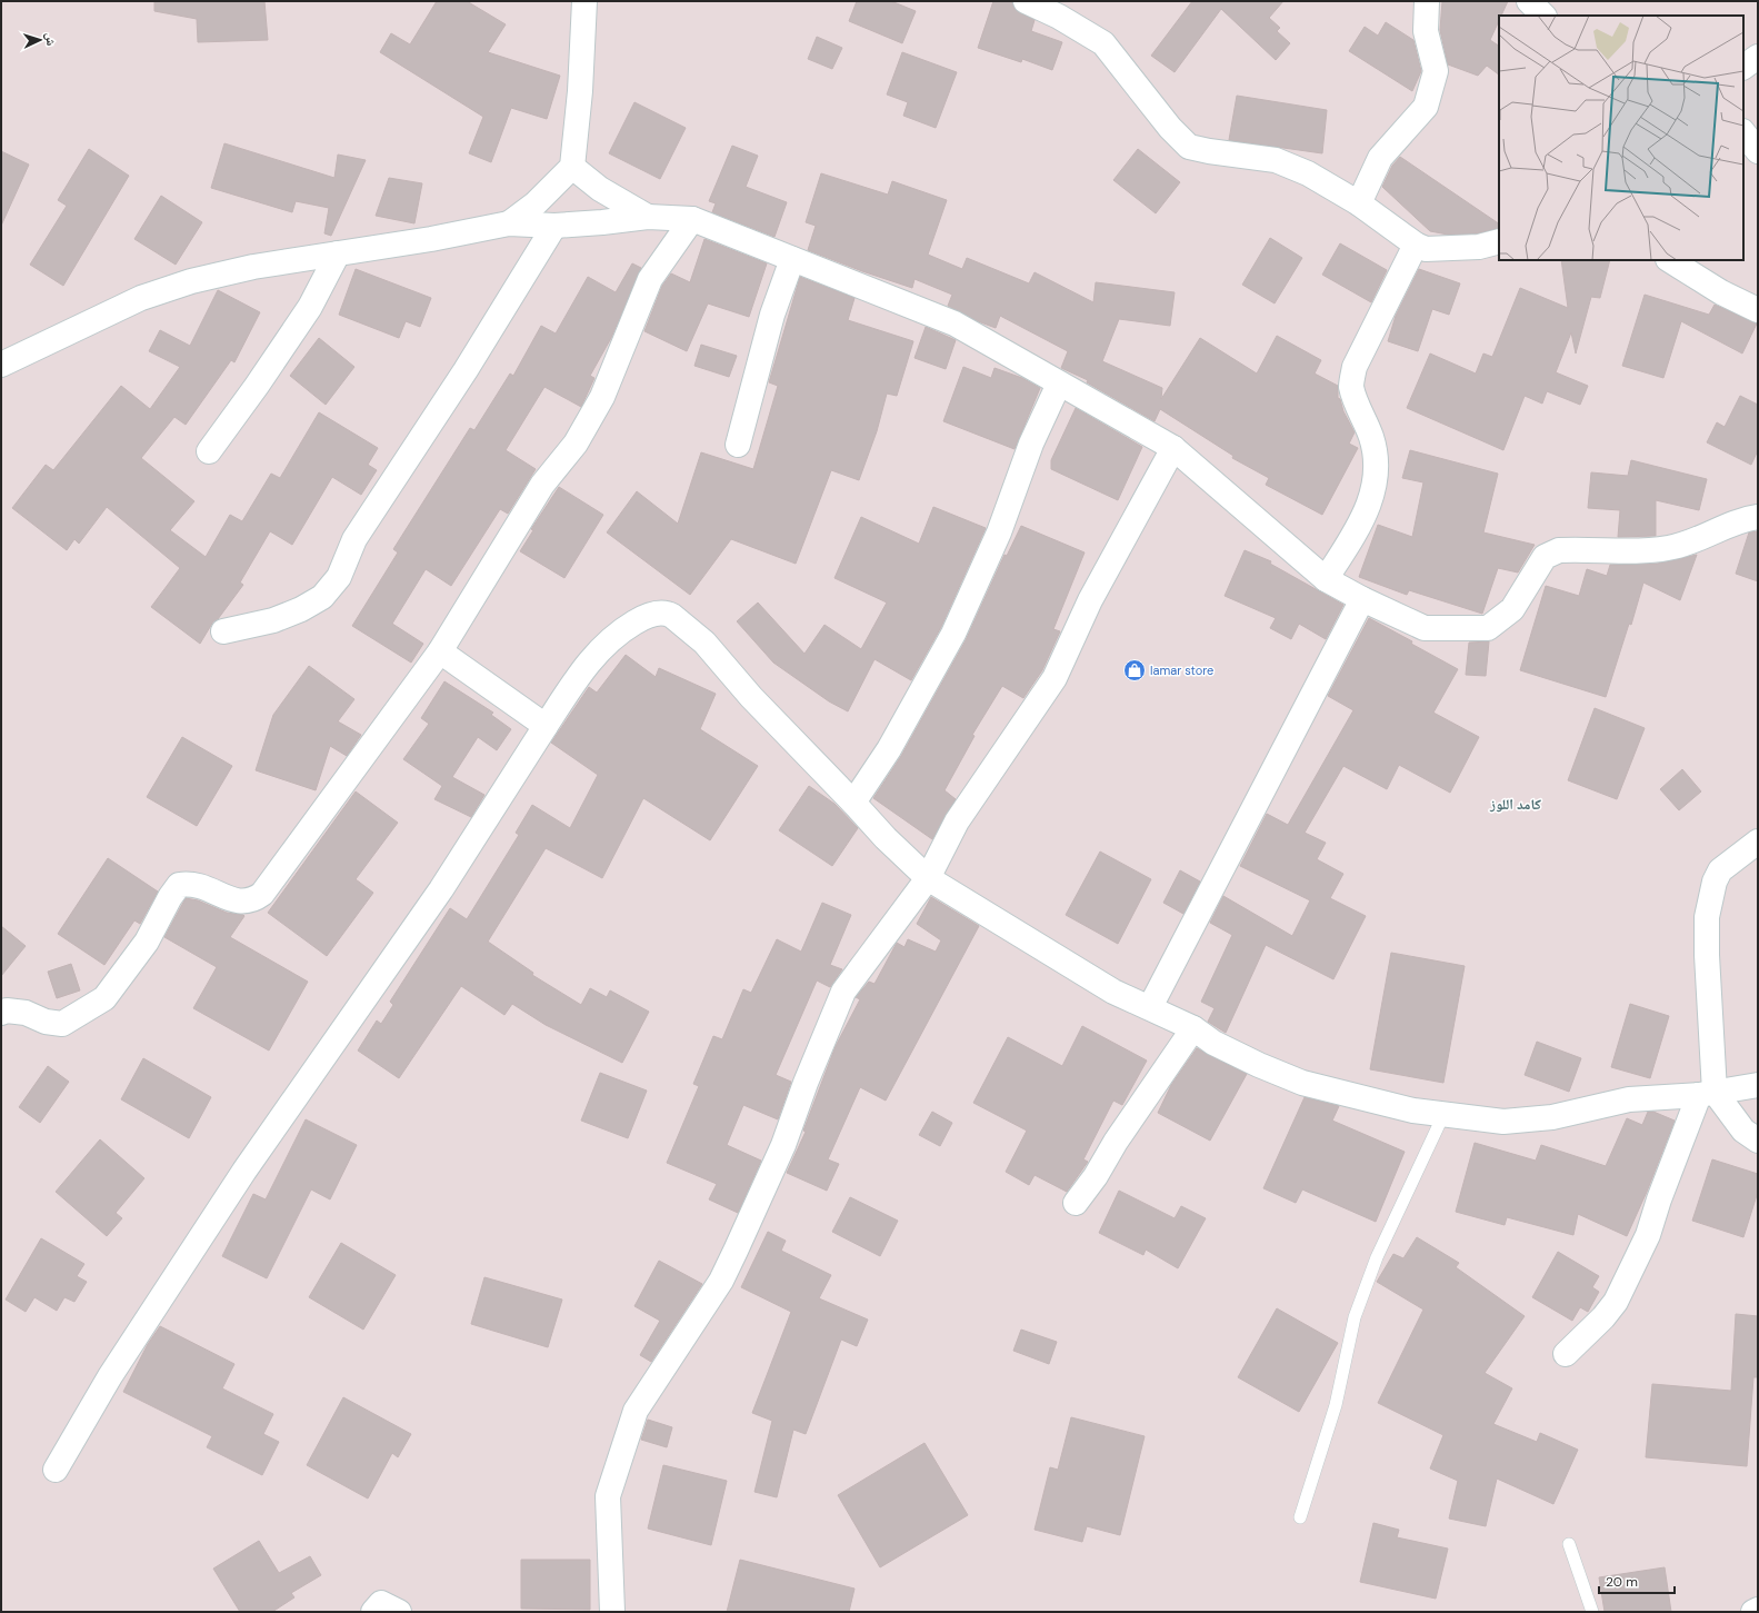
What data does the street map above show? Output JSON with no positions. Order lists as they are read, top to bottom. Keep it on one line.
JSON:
{"districts":["كامد اللوز"],"places":{"shop":["lamar store"]},"scale_bar":"20 m","north":"right"}
